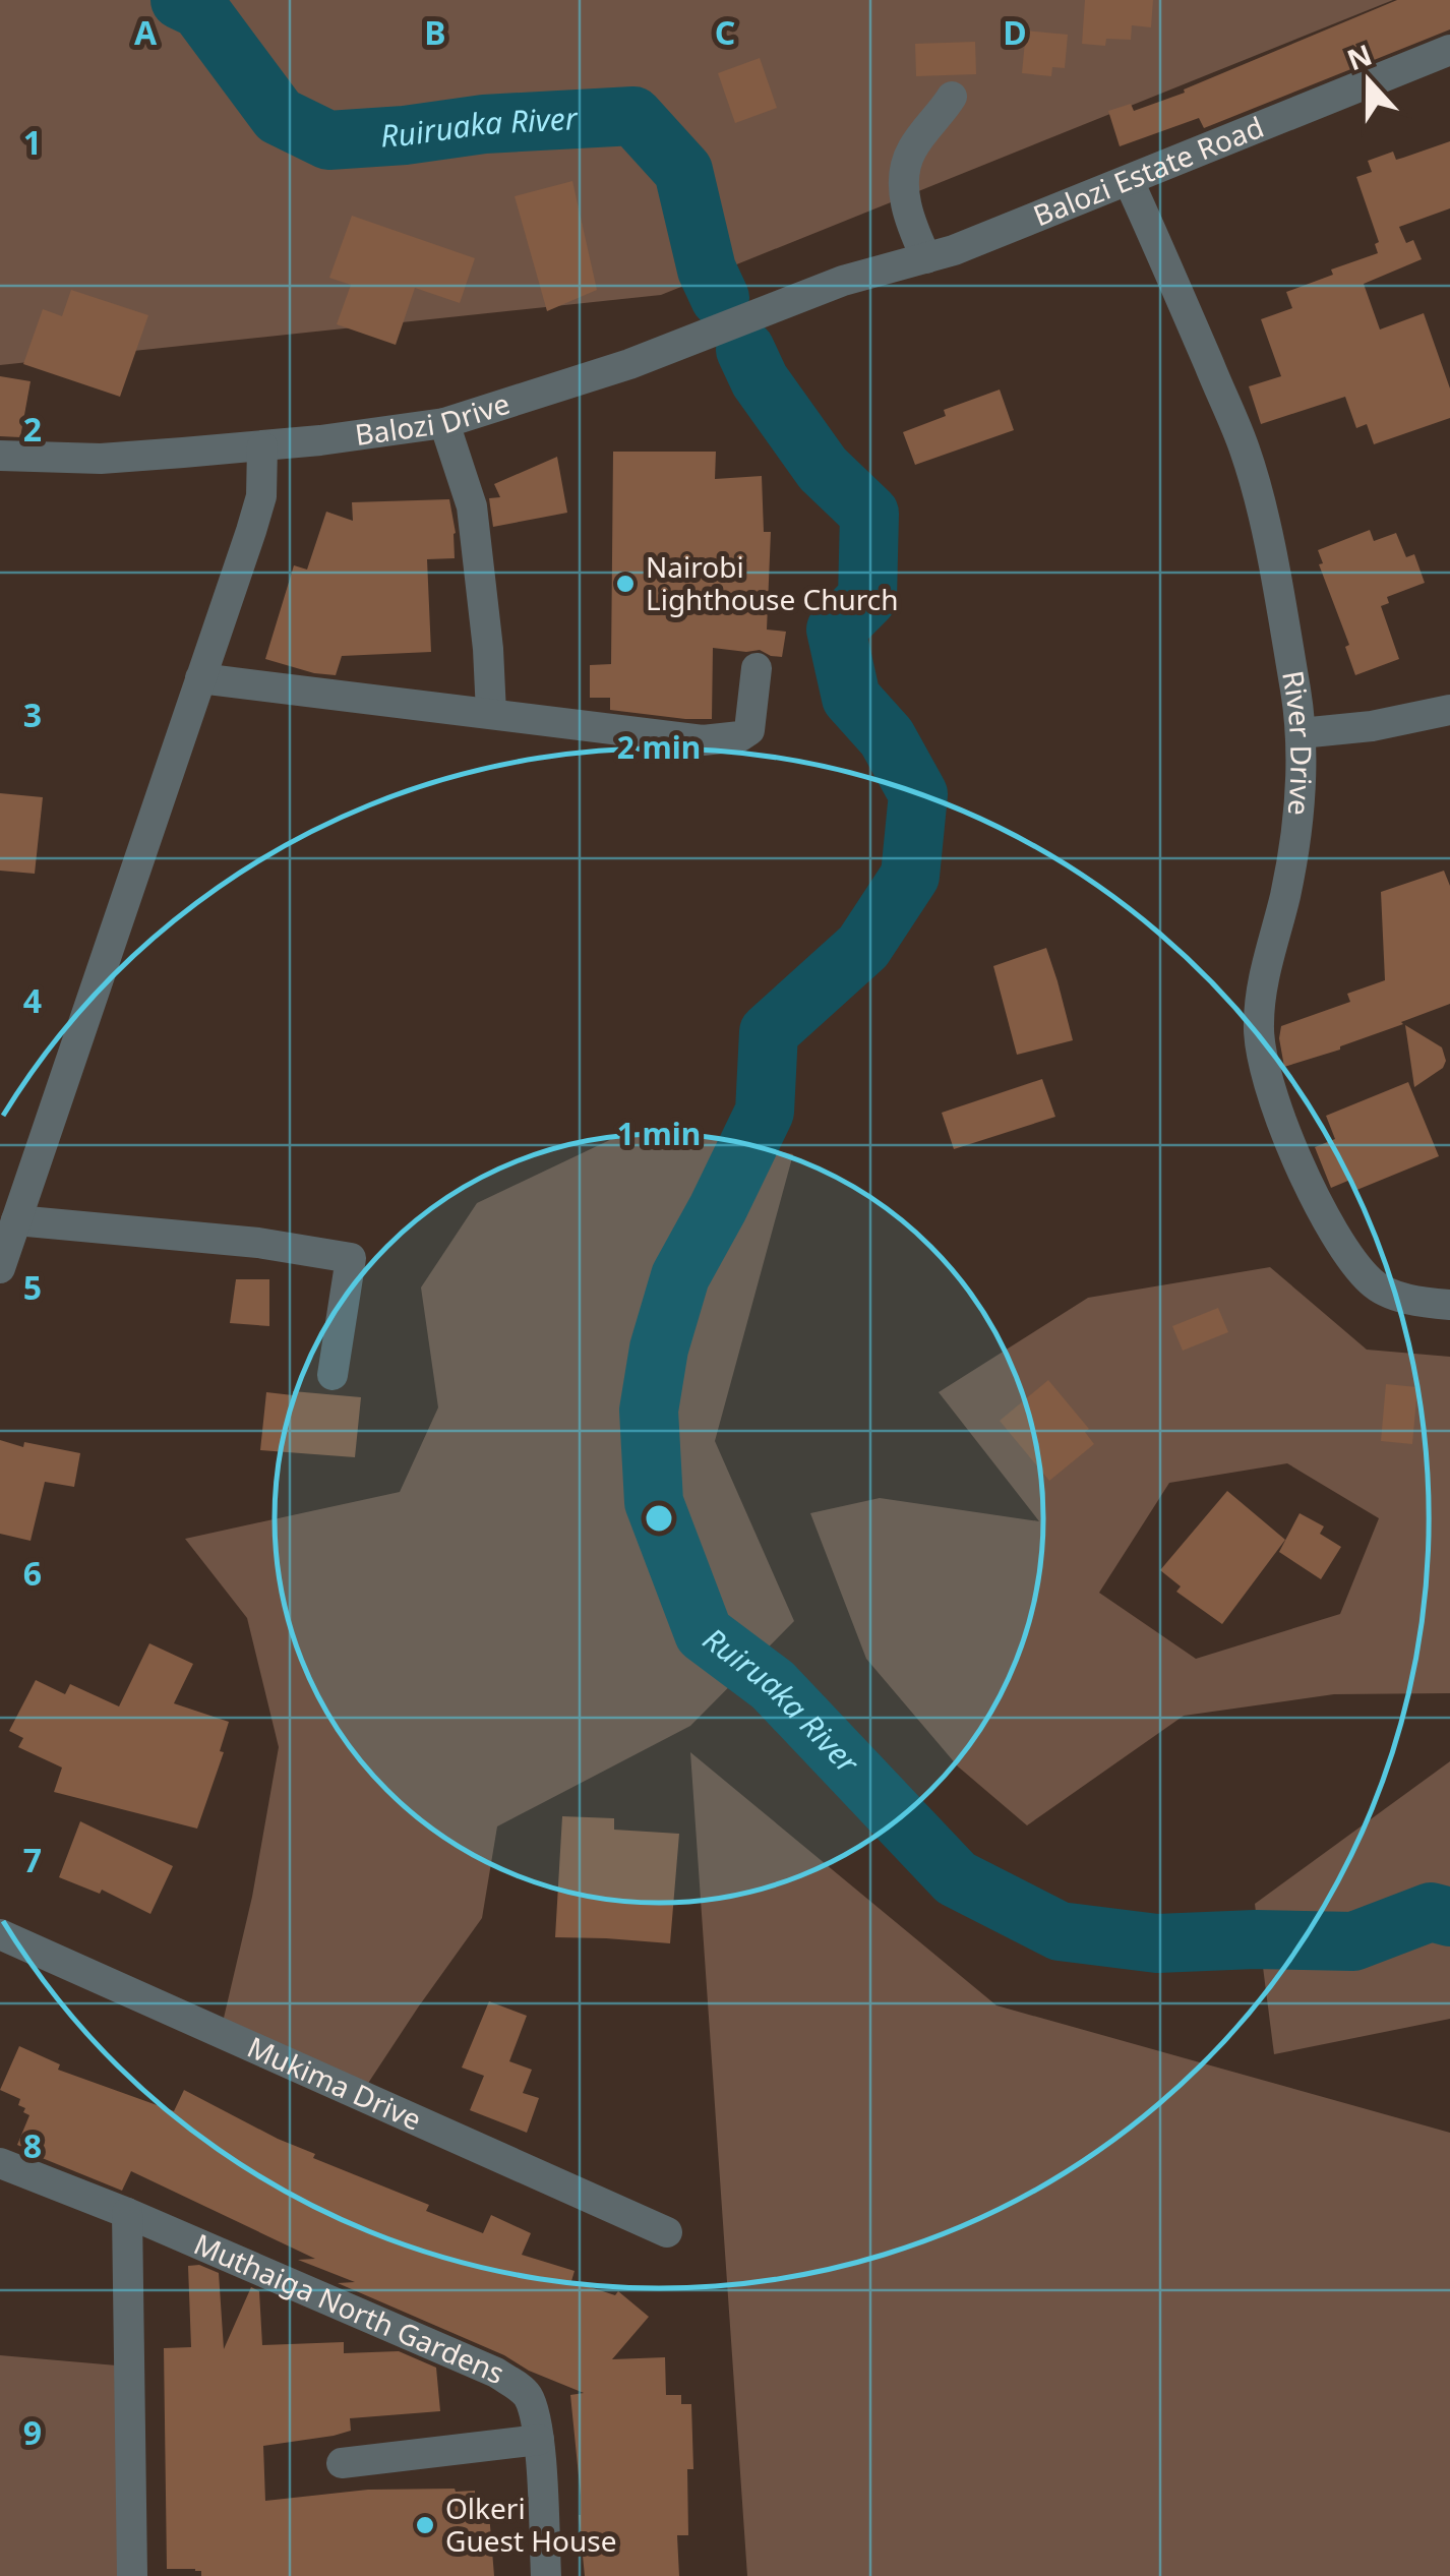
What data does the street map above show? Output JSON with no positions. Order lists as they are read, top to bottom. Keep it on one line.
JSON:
{"streets":{"street":["Balozi Estate Road","Balozi Drive","River Drive","Mukima Drive","Muthaiga North Gardens"]},"crossings":[["Balozi Estate Road","Balozi Drive"],["Balozi Estate Road","River Drive"]],"water":["Ruiruaka River"],"places":["Nairobi Lighthouse Church","Olkeri Guest House"],"north":"top","grid":{"columns":["A","B","C","D"],"rows":["1","2","3","4","5","6","7","8","9"]},"rings":["2 min","1 min"]}
